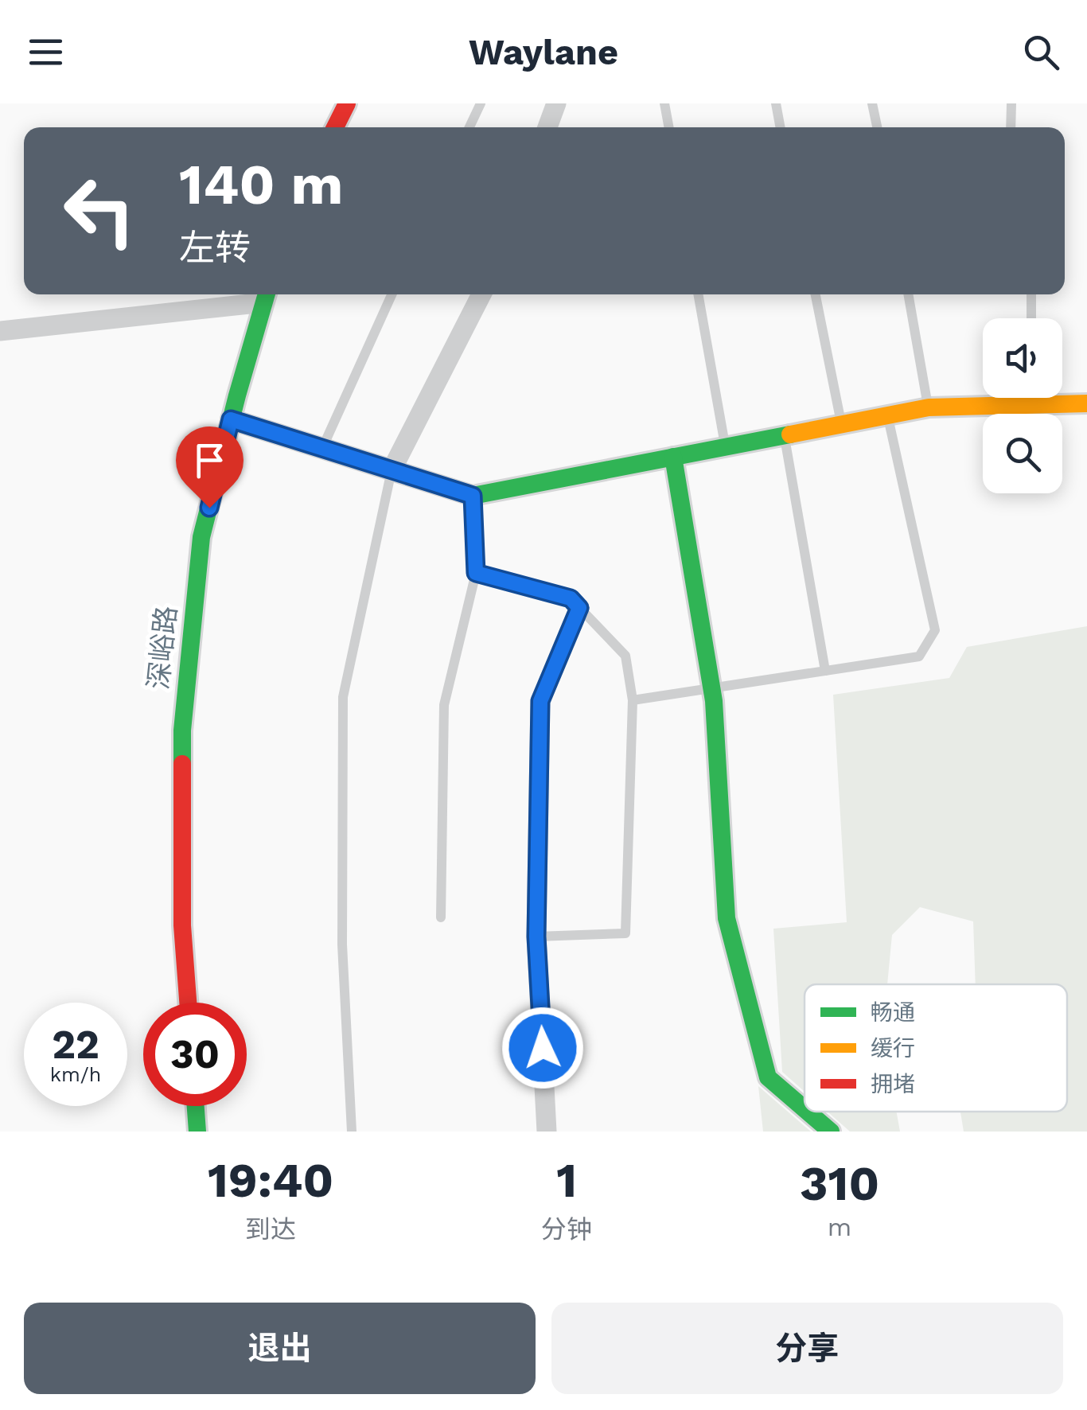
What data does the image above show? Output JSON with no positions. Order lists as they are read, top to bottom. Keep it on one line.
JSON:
{"streets":{"street":["深峪路"]},"legend":["畅通","缓行","拥堵"],"page":{"header":"Waylane","turn":["140 m","左转"],"speed":"22 km/h","limit":"30","eta":["19:40","到达","1","分钟","310","m"],"buttons":["退出","分享"]}}
